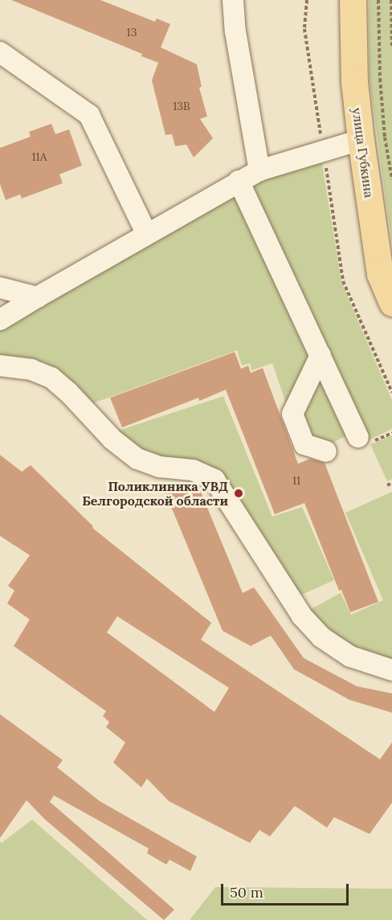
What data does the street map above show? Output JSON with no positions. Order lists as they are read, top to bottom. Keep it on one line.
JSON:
{"streets":{"main road":["улица Губкина"]},"places":["Поликлиника УВД Белгородской области"],"house_numbers":["13","13В","11А","11"],"scale_bar":"50 m"}
